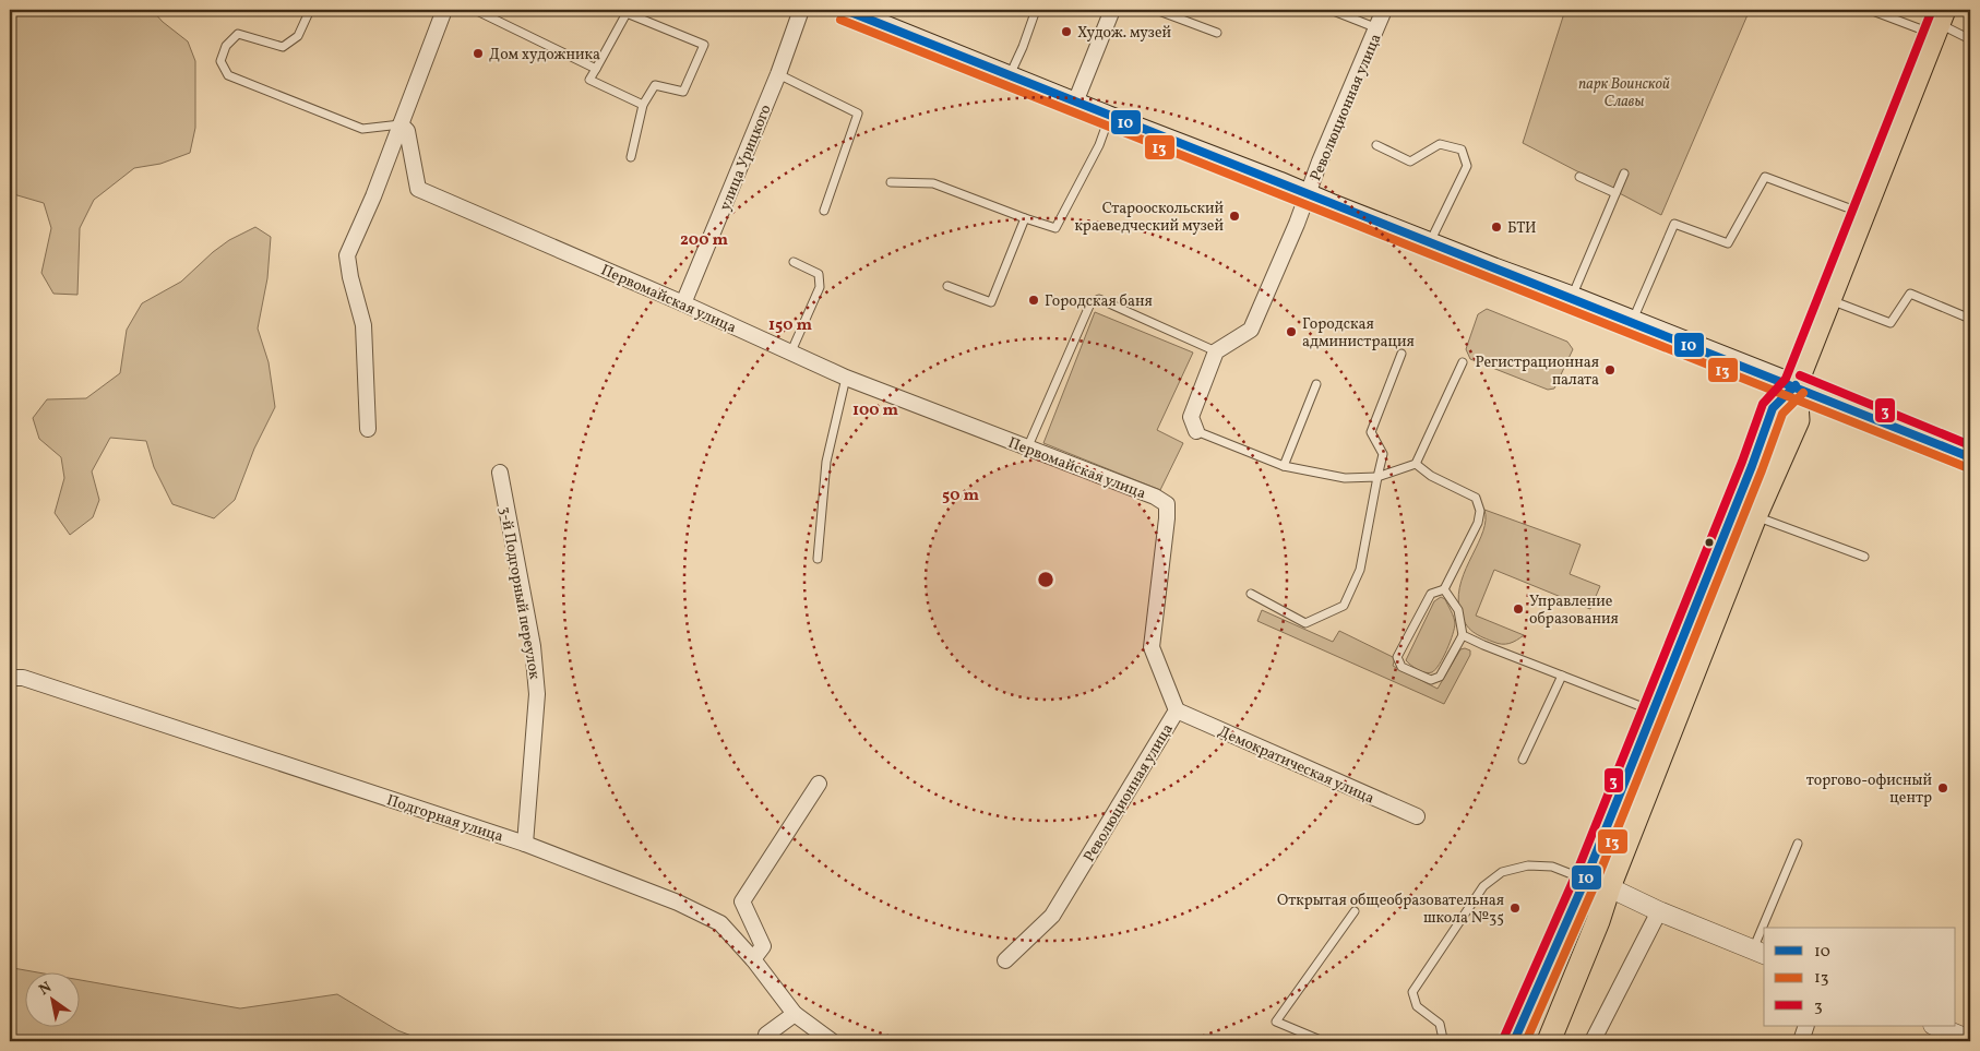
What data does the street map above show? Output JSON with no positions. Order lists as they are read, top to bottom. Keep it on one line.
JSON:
{"streets":{"street":["Революционная улица","улица Урицкого","Первомайская улица","3-й Подгорный переулок","Демократическая улица","Подгорная улица"]},"crossings":[["Революционная улица","Первомайская улица"],["Революционная улица","Демократическая улица"],["улица Урицкого","Первомайская улица"],["3-й Подгорный переулок","Подгорная улица"]],"parks":["парк Воинской Славы"],"places":["Худож. музей","Дом художника","Старооскольский краеведческий музей","БТИ","Городская баня","Городская администрация","Регистрационная палата","Управление образования","торгово-офисный центр","Открытая общеобразовательная школа №35"],"lines":["transit line 10","transit line 3","transit line 13"],"legend":["10","13","3"],"north":"top left","rings":["200 m","150 m","100 m","50 m"]}
